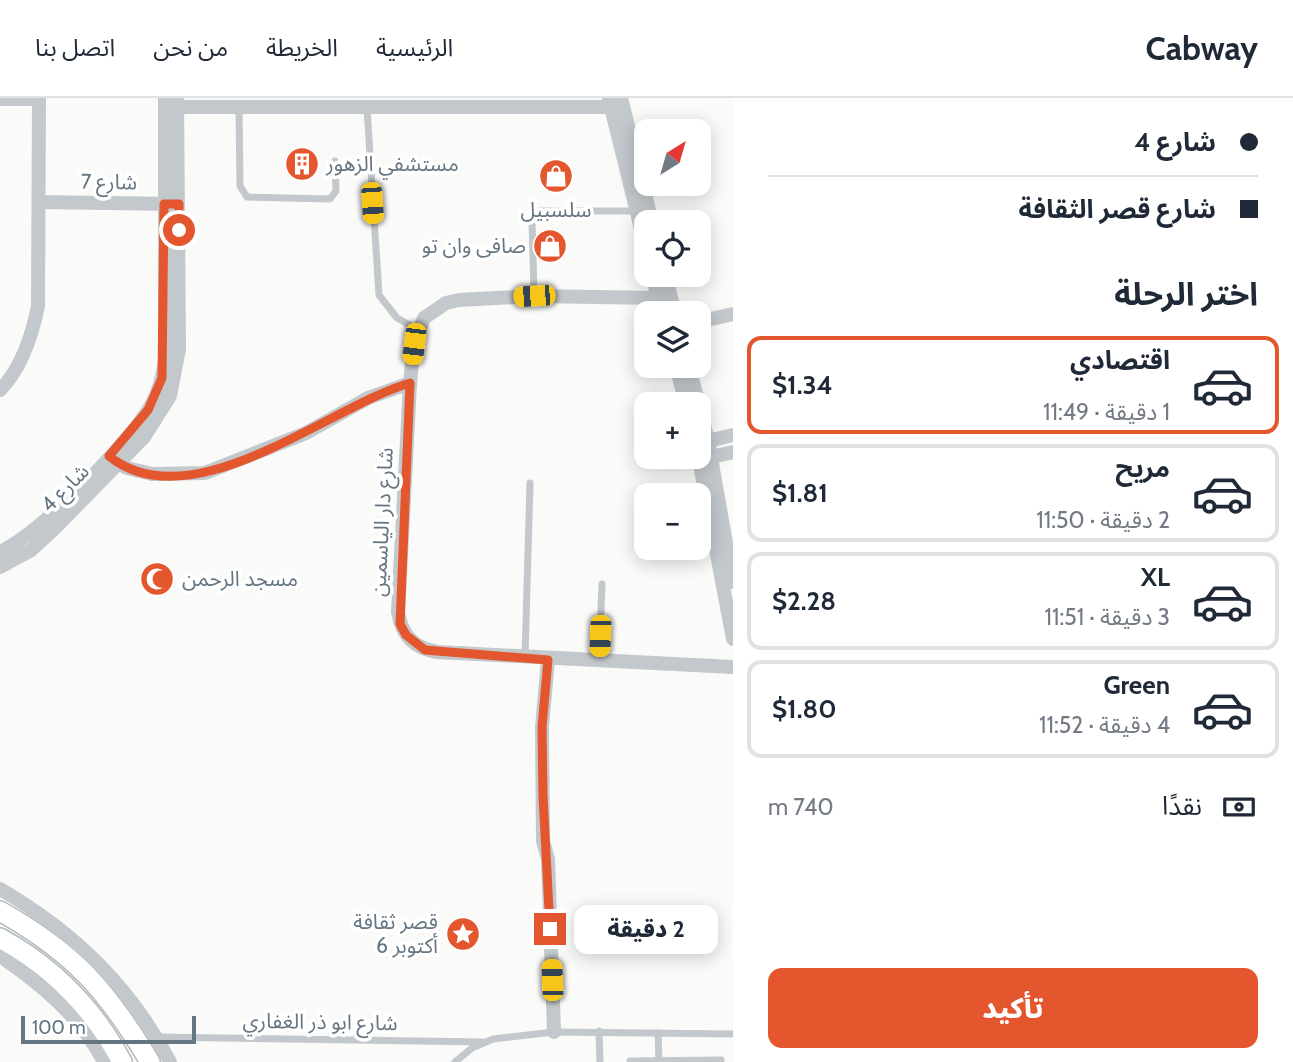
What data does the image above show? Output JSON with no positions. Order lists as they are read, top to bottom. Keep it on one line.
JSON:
{"streets":{"street":["شارع 7","شارع 4","شارع دار الياسمين"],"lane":["شارع ابو ذر الغفاري"]},"crossings":[["شارع 7","شارع 4"]],"places":{"building":["مستشفي الزهور"],"shop":["سلسبيل","صافى وان تو"],"mosque":["مسجد الرحمن"],"place":["قصر ثقافة 6 أكتوبر"]},"scale_bar":"100 m","north":"top right","page":{"header":"Cabway","nav":["الرئيسية","الخريطة","من نحن","اتصل بنا"],"banner":["شارع 4","شارع قصر الثقافة"],"map_buttons":["+","−"],"heading":"اختر الرحلة","list":[{"name":"اقتصادي","note":"1 دقيقة · 11:49","value":"$1.34"},{"name":"مريح","note":"2 دقيقة · 11:50","value":"$1.81"},{"name":"XL","note":"3 دقيقة · 11:51","value":"$2.28"},{"name":"Green","note":"4 دقيقة · 11:52","value":"$1.80"}],"pay":["نقدًا","740 m"],"bubble":"2 دقيقة","buttons":"تأكيد","scale":"100 m"}}
